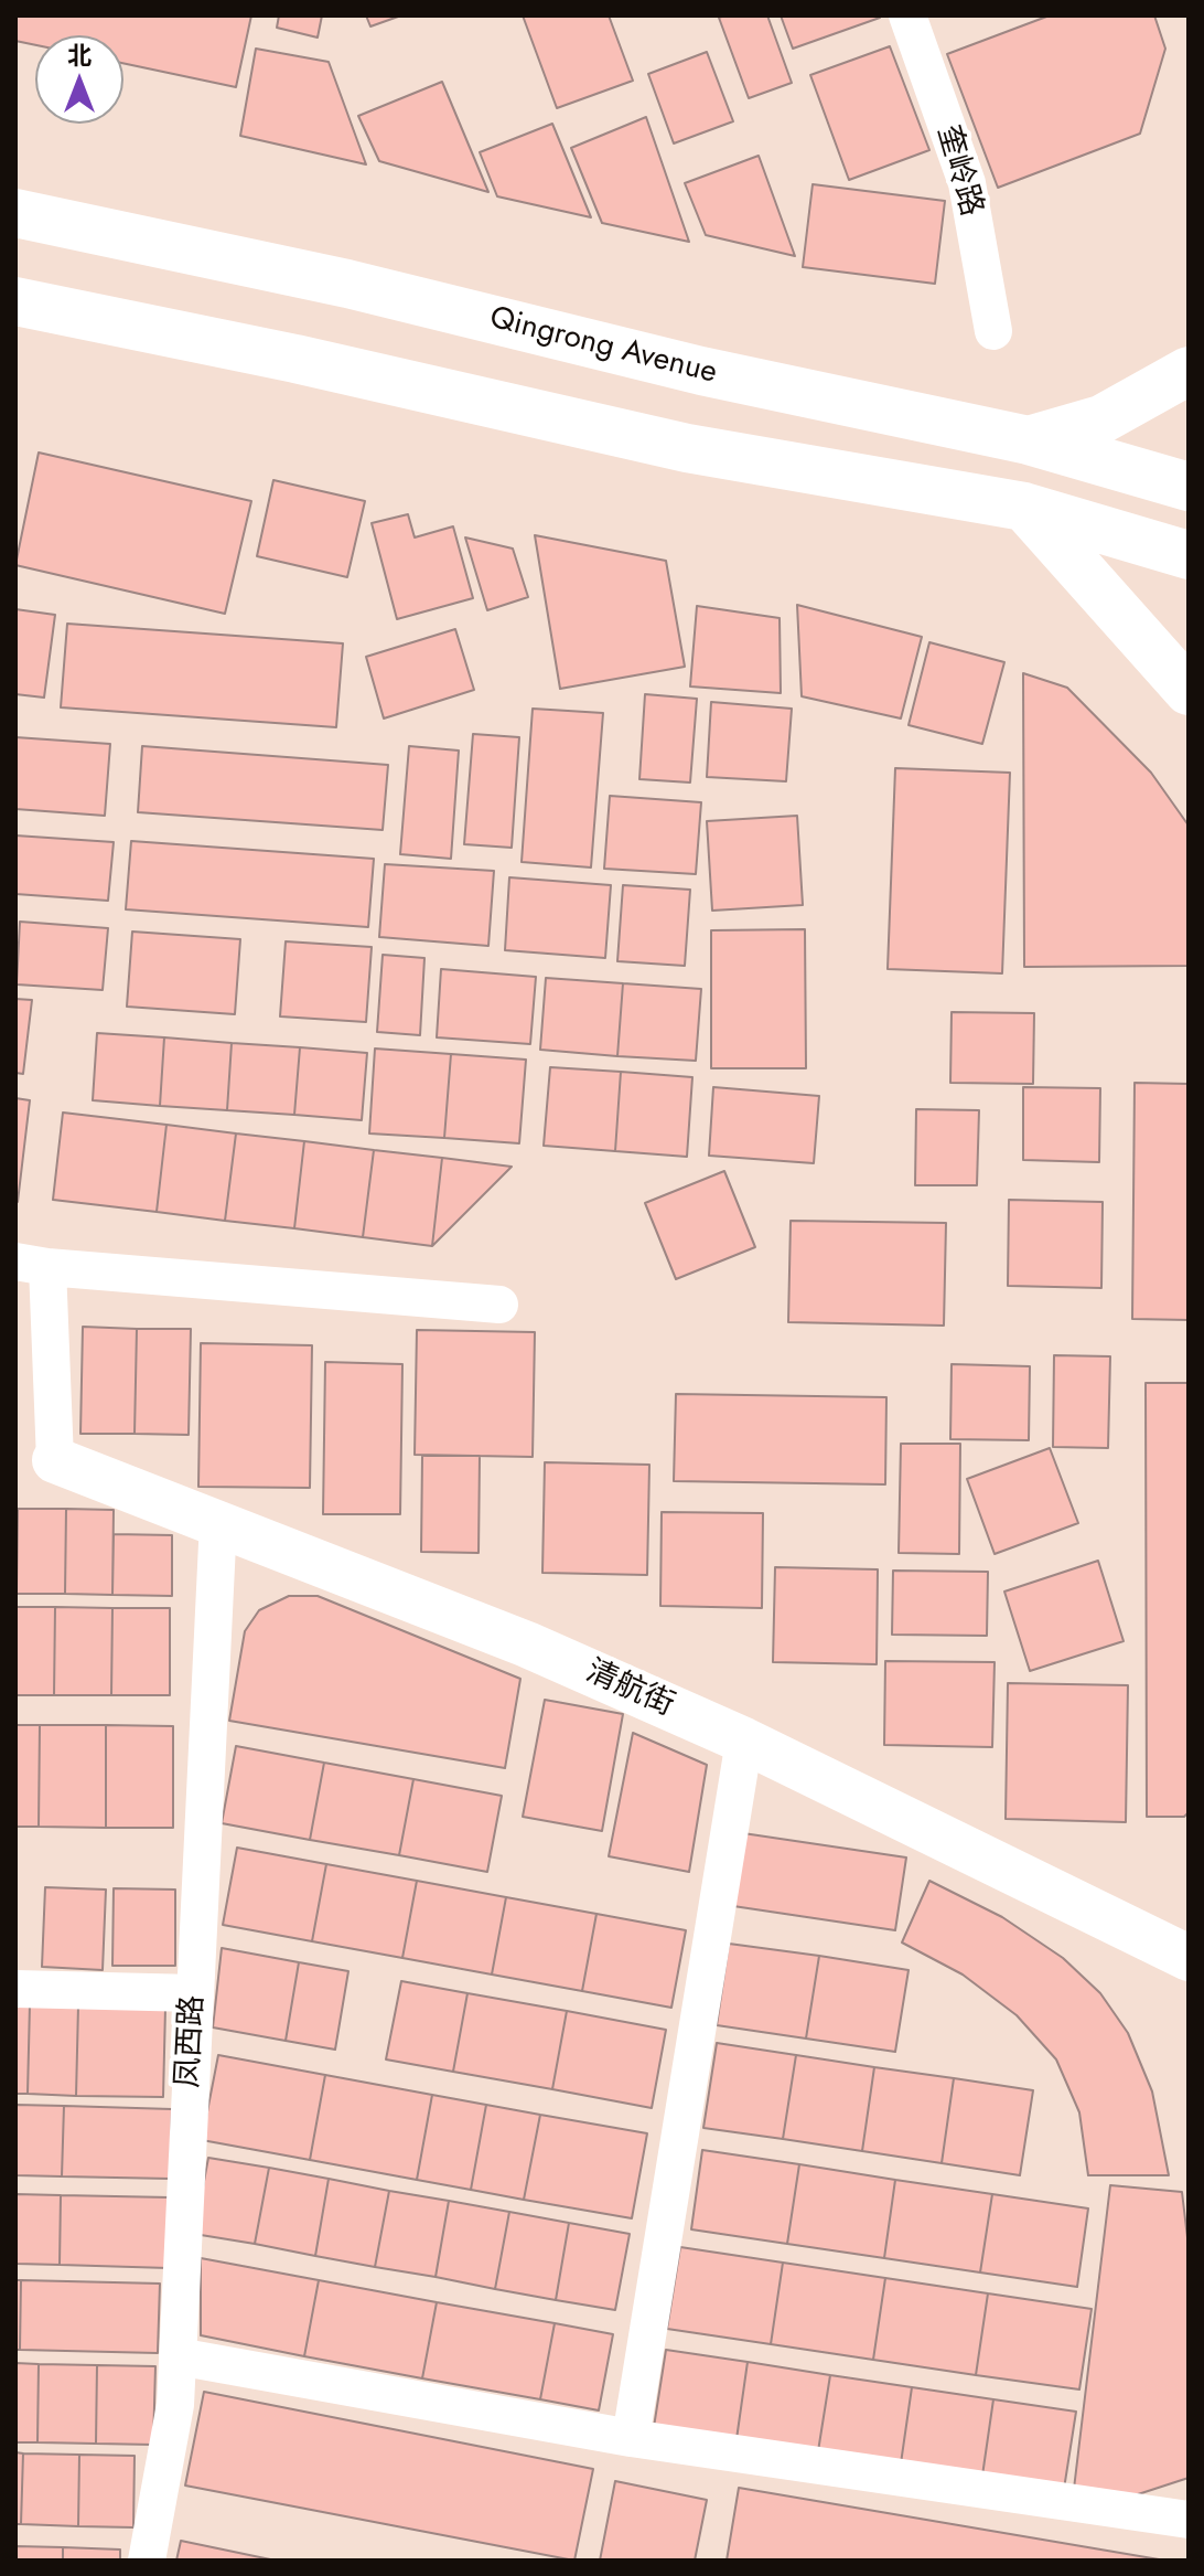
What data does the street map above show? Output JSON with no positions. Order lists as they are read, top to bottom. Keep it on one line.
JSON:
{"streets":{"main road":["Qingrong Avenue"],"street":["奎岭路","清航街","凤西路"]},"crossings":[["清航街","凤西路"]],"north":"top"}
